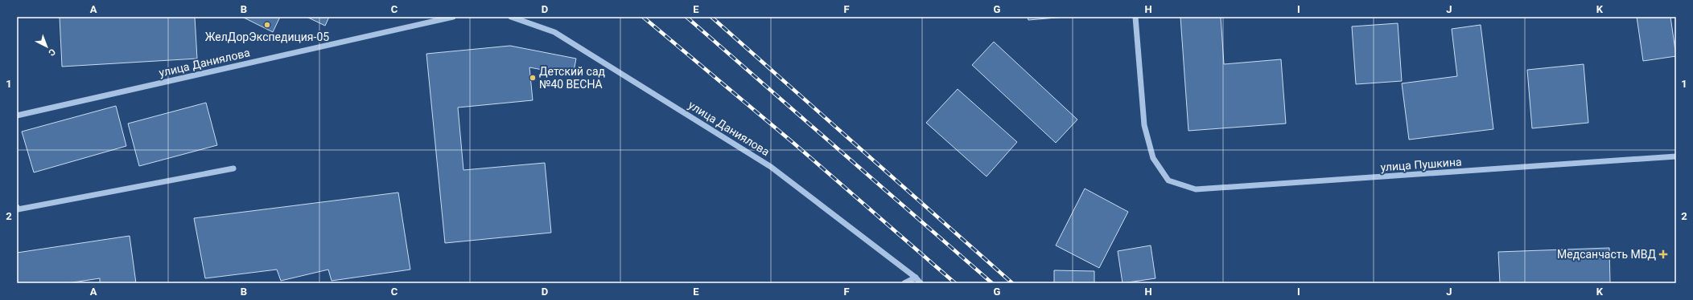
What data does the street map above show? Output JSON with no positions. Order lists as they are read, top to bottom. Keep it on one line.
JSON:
{"streets":{"street":["улица Даниялова","улица Пушкина"]},"places":{"other":["ЖелДорЭкспедиция-05","Детский сад №40 ВЕСНА"],"health":["Медсанчасть МВД"]},"north":"bottom right","grid":{"columns":["A","B","C","D","E","F","G","H","I","J","K"],"rows":["1","2"]}}
